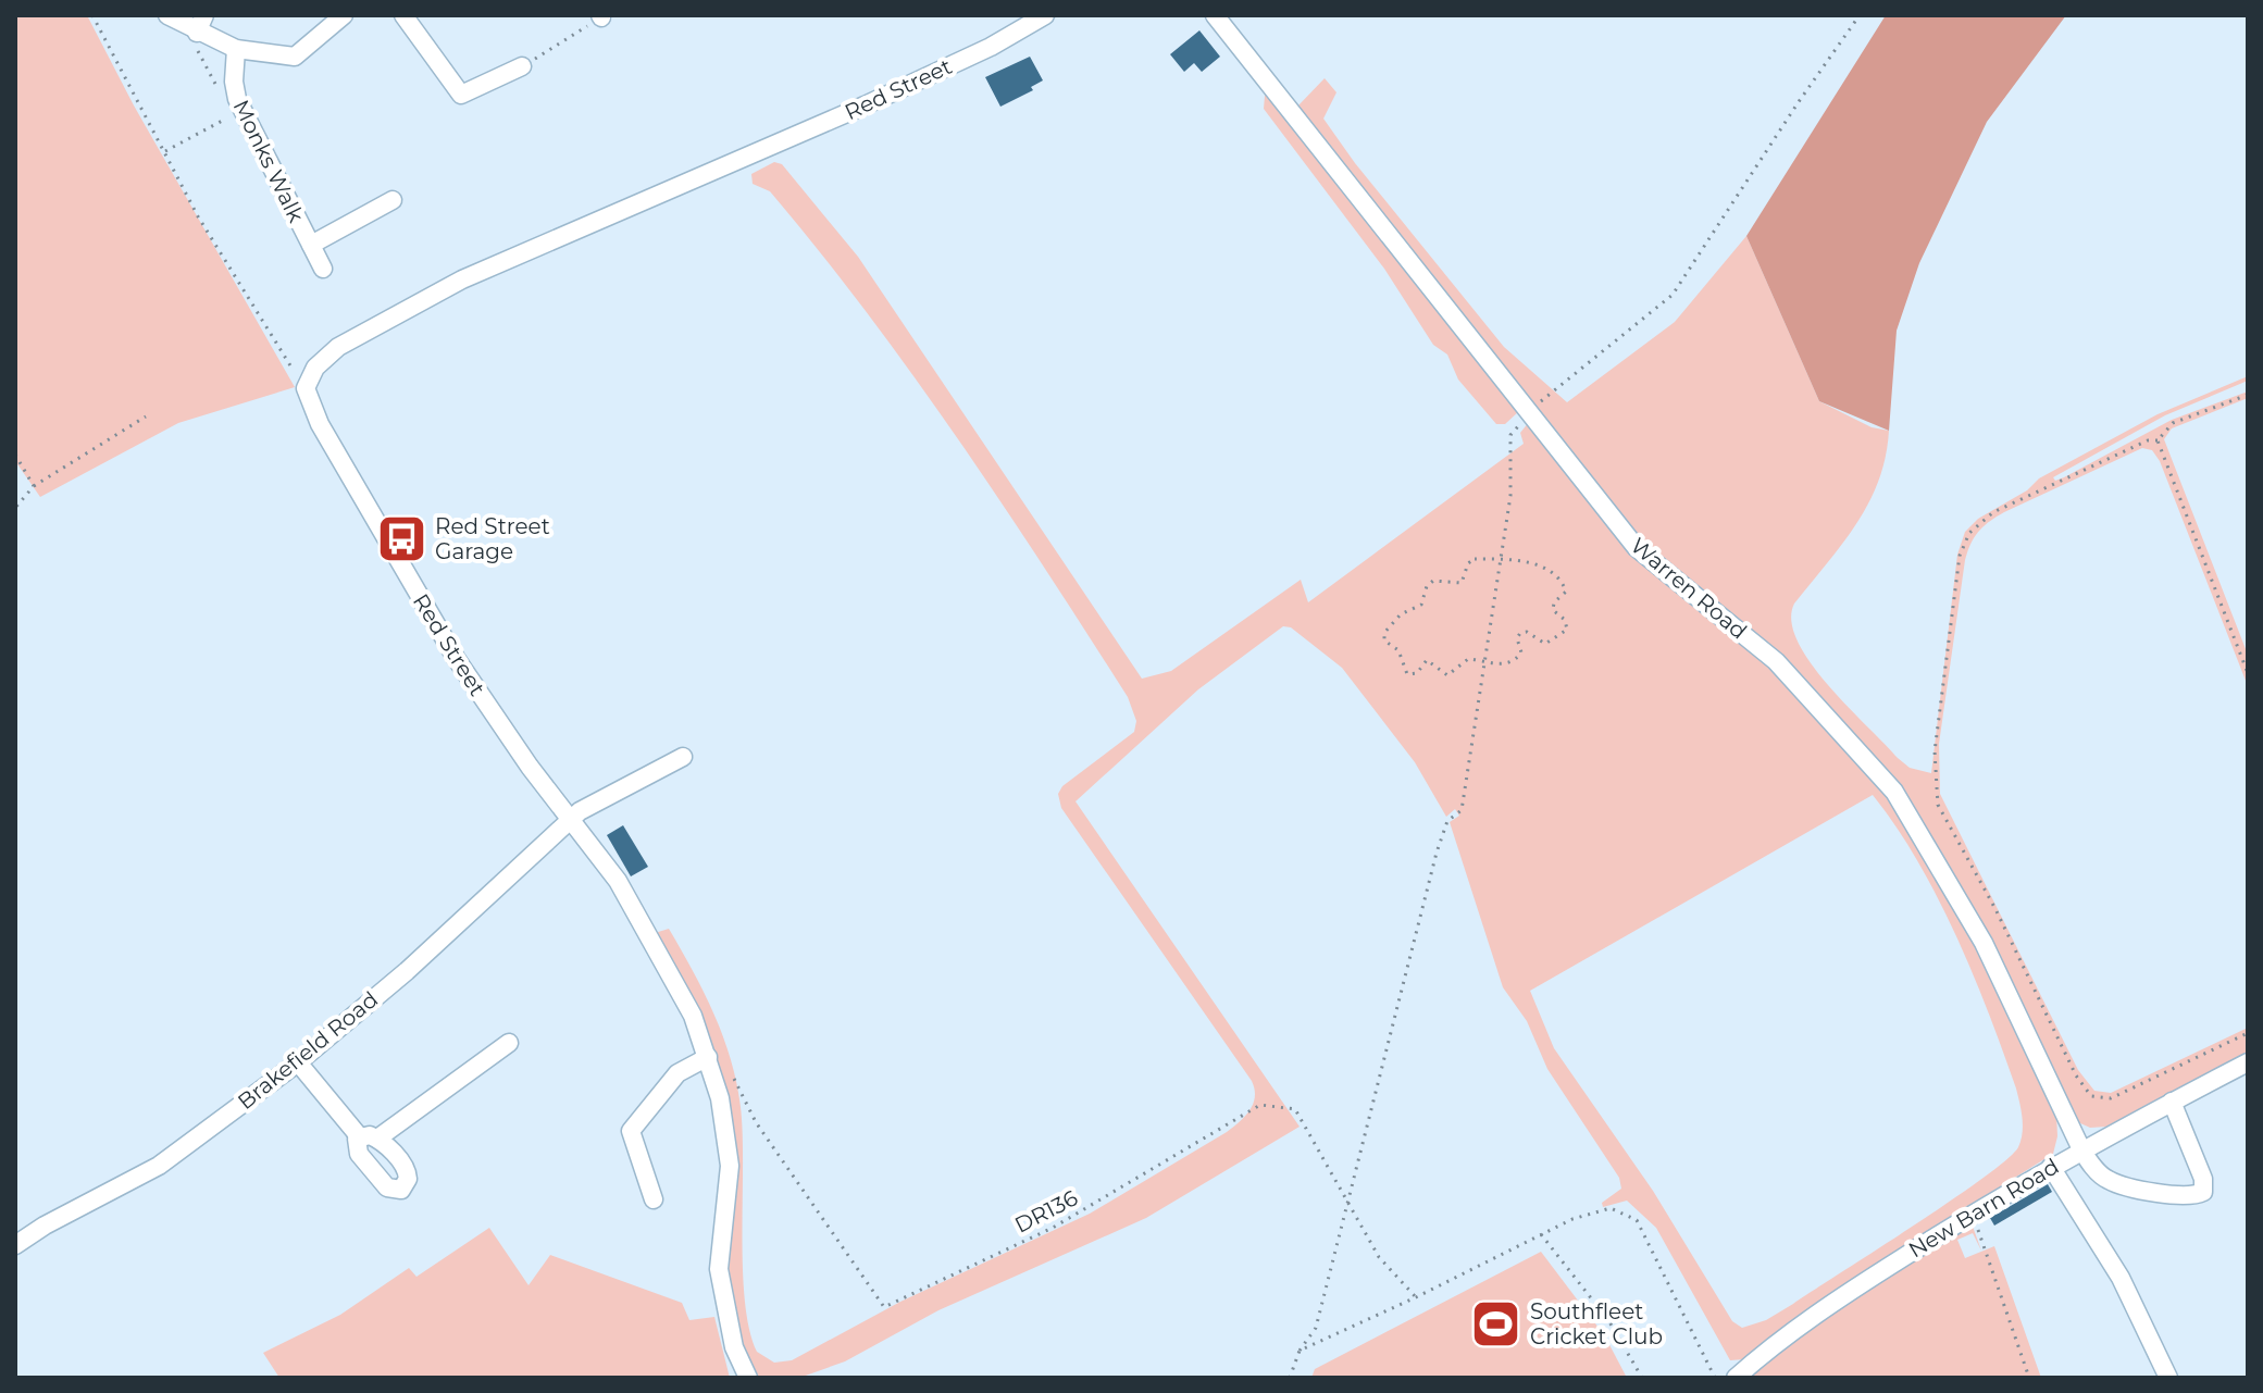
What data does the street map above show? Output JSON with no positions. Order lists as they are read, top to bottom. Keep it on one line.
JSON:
{"streets":{"street":["Red Street","Monks Walk","Warren Road","Brakefield Road","New Barn Road"],"path":["DR136"]},"crossings":[["Red Street","Brakefield Road"],["Red Street","DR136"],["Warren Road","New Barn Road"]],"places":{"bus stop":["Red Street Garage"],"sports":["Southfleet Cricket Club"]}}
